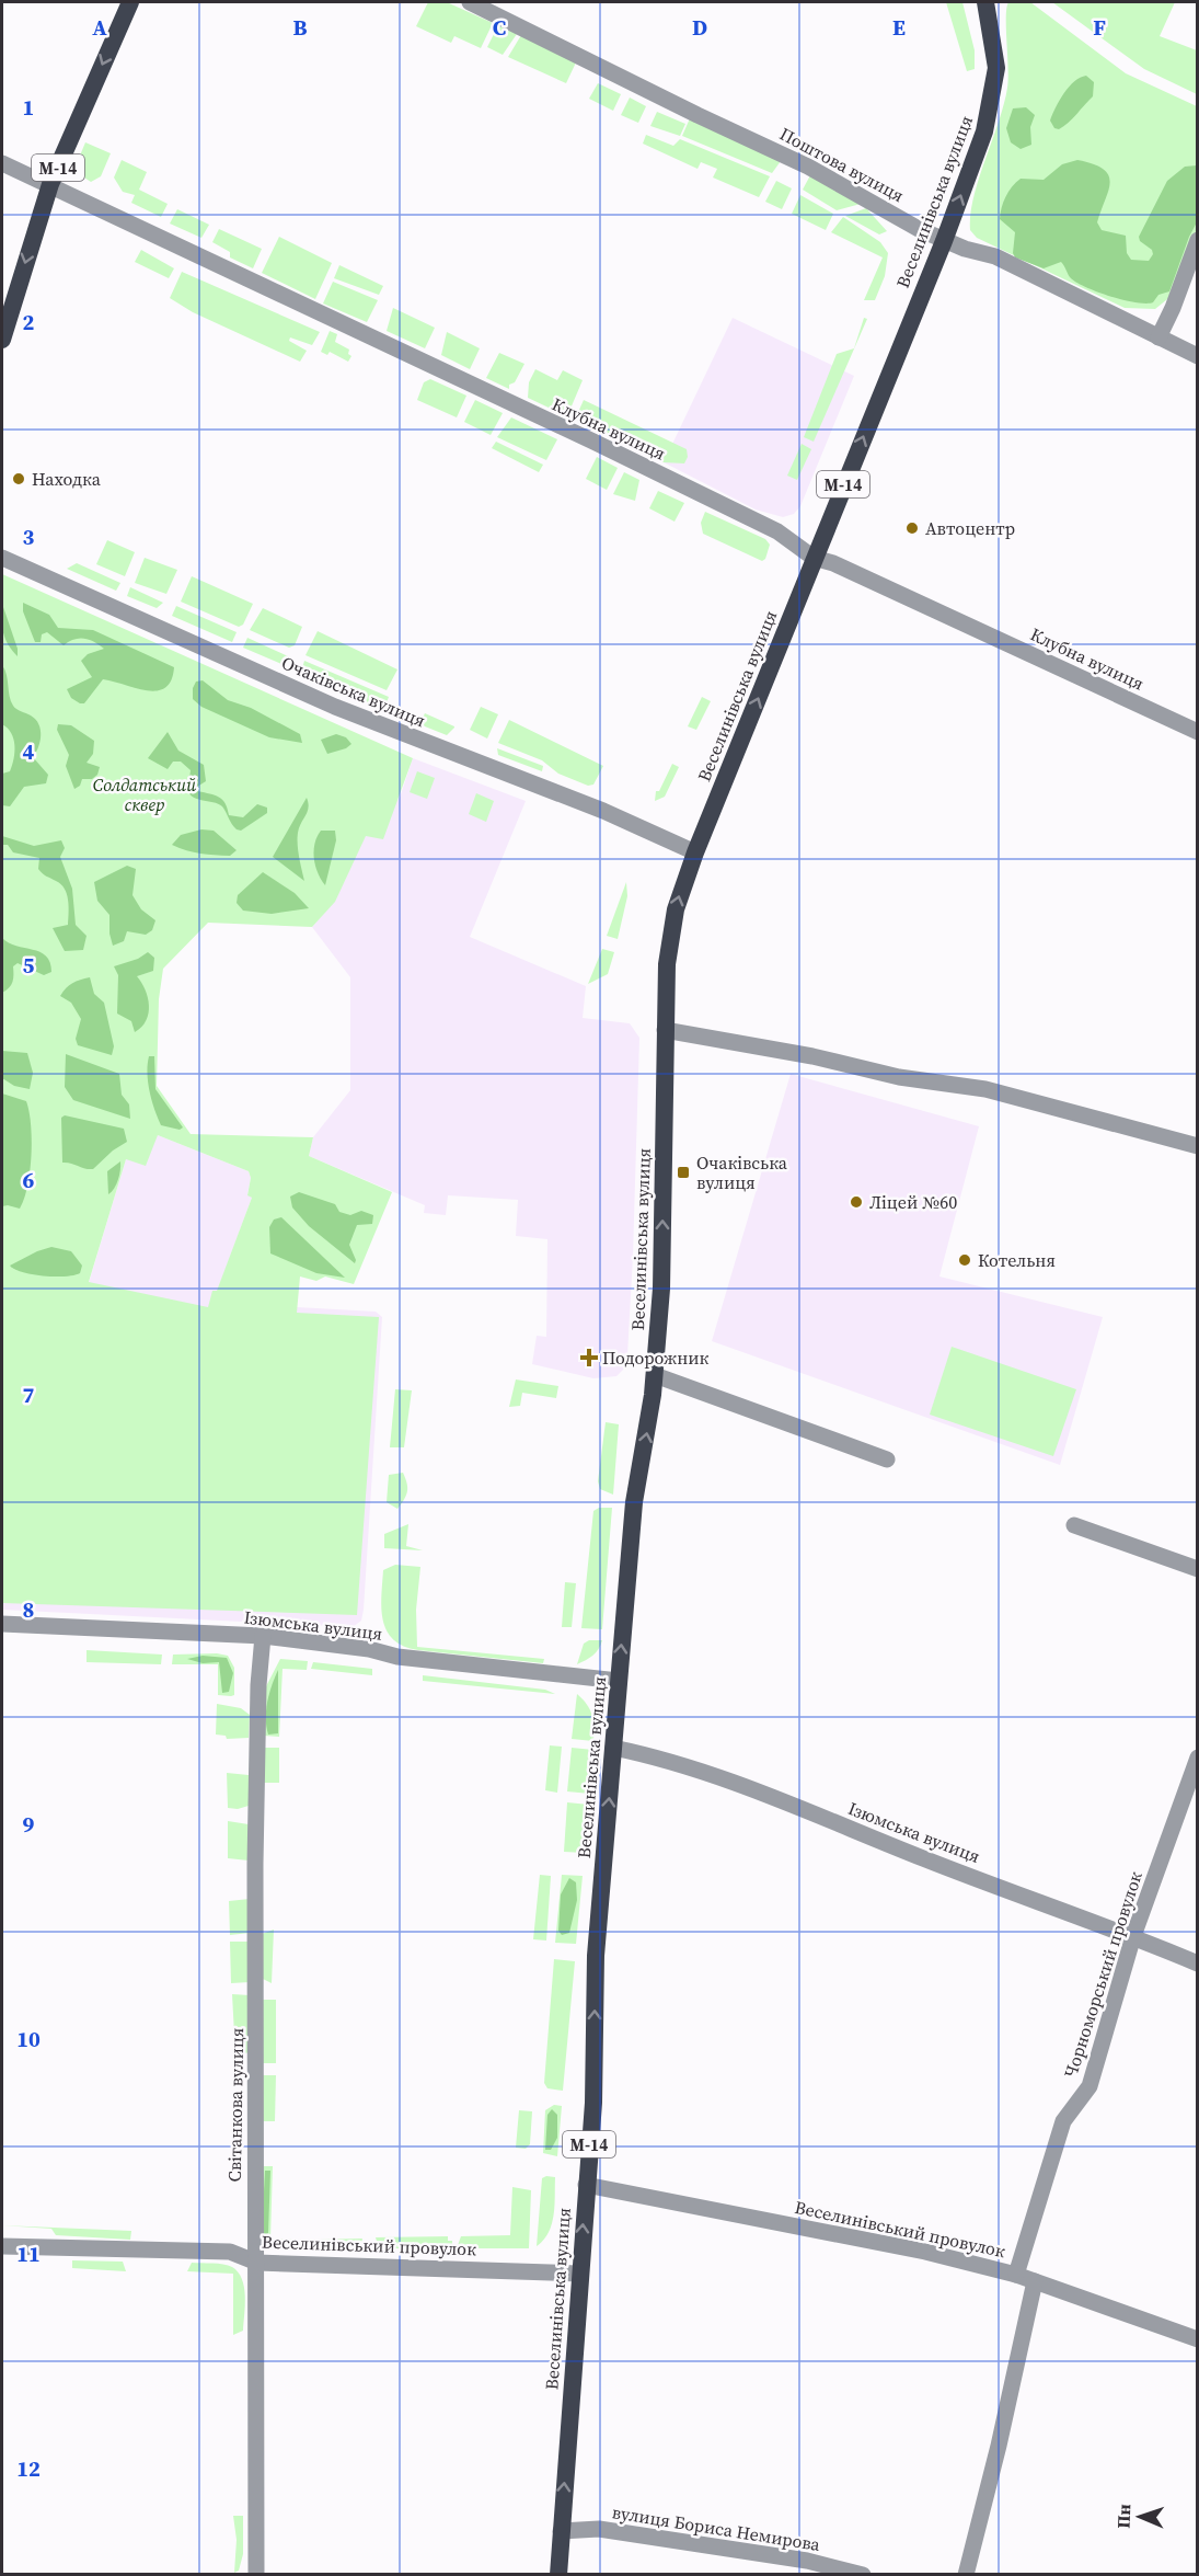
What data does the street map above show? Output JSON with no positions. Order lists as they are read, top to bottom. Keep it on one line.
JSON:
{"streets":{"highway":["М-14","Веселинівська вулиця"],"street":["Поштова вулиця","Клубна вулиця","Очаківська вулиця","Ізюмська вулиця","Чорноморський провулок","Світанкова вулиця","Веселинівський провулок","вулиця Бориса Немирова"]},"crossings":[["Поштова вулиця","Веселинівська вулиця"],["М-14","Клубна вулиця"],["Веселинівська вулиця","Клубна вулиця"],["Веселинівська вулиця","Очаківська вулиця"],["Веселинівська вулиця","Ізюмська вулиця"],["Веселинівська вулиця","Веселинівський провулок"],["Веселинівська вулиця","вулиця Бориса Немирова"],["Ізюмська вулиця","Чорноморський провулок"],["Ізюмська вулиця","Світанкова вулиця"],["Чорноморський провулок","Веселинівський провулок"],["Світанкова вулиця","Веселинівський провулок"]],"one_way":["Веселинівська вулиця"],"parks":["Солдатський сквер"],"places":{"other":["Находка","Автоцентр","Ліцей №60","Котельня"],"transit":["Очаківська вулиця"],"health":["Подорожник"]},"north":"left","grid":{"columns":["A","B","C","D","E","F"],"rows":["1","2","3","4","5","6","7","8","9","10","11","12"]}}
